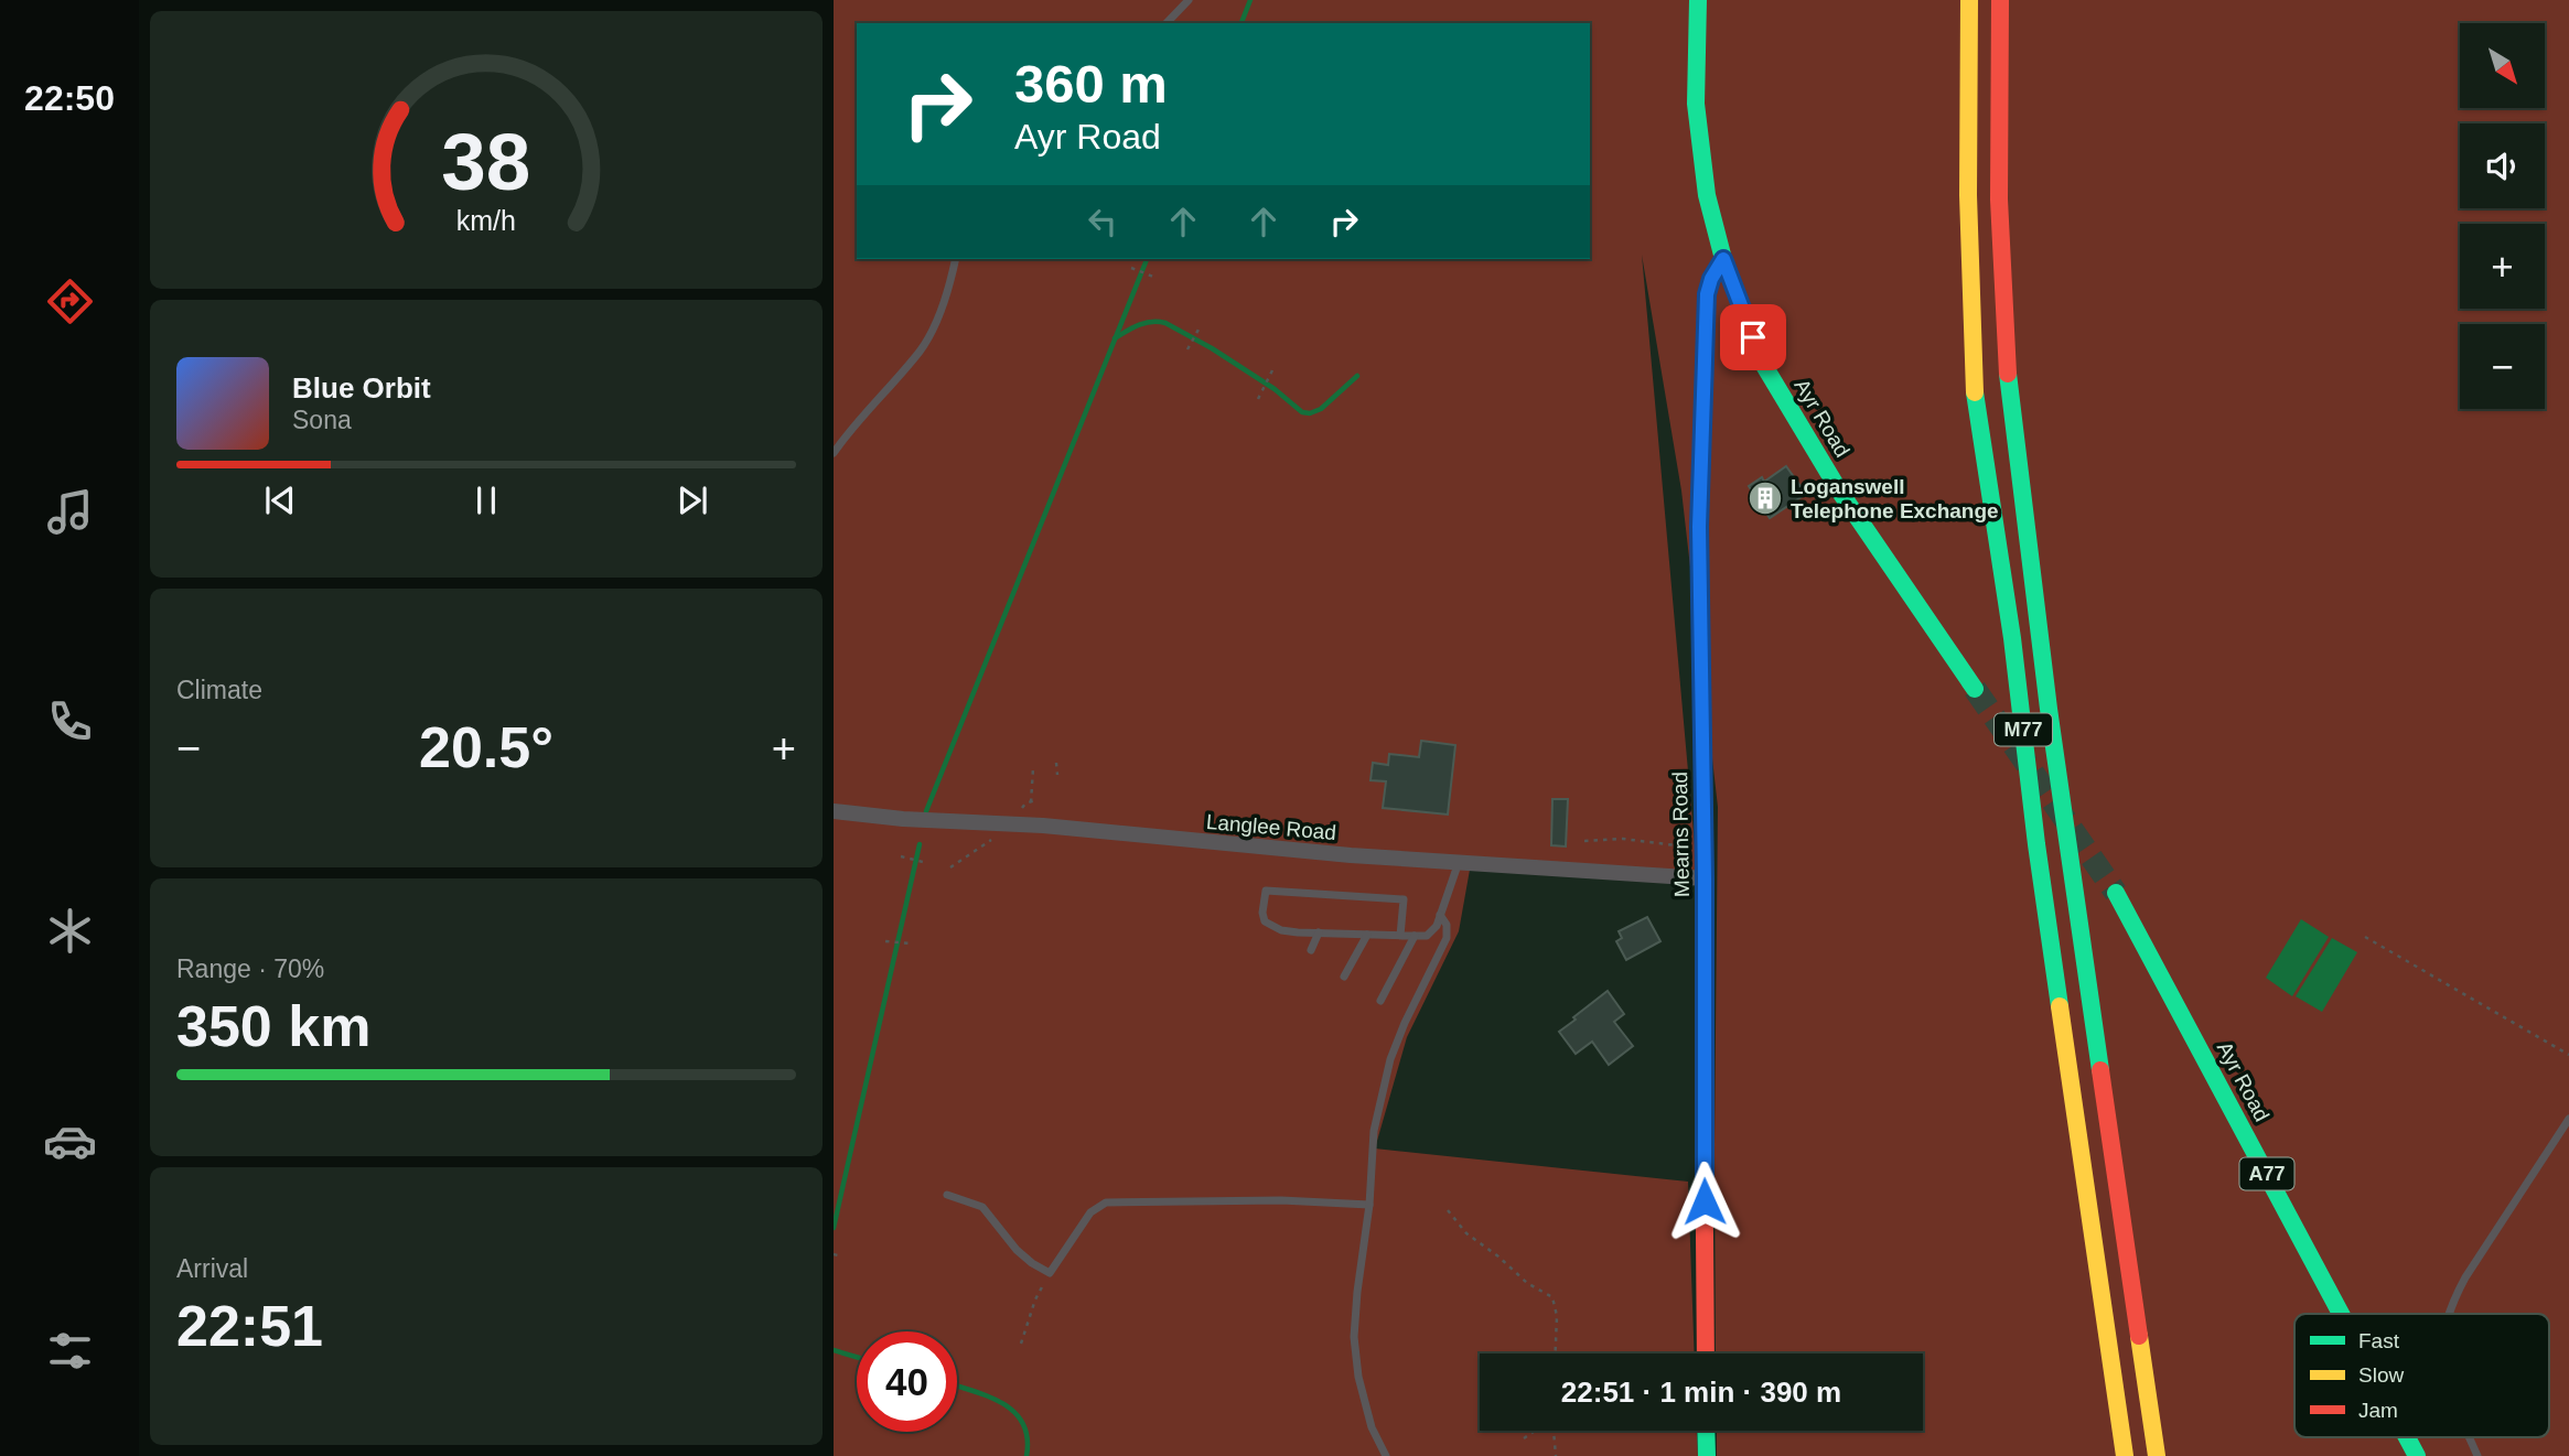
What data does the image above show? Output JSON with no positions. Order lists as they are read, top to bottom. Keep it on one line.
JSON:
{"streets":{"main road":["Ayr Road","M77","Mearns Road","A77"],"street":["Langlee Road"]},"crossings":[["Ayr Road","Mearns Road"],["Langlee Road","Mearns Road"]],"places":{"building":["Loganswell Telephone Exchange"]},"legend":["Fast","Slow","Jam"],"north":"bottom right","page":{"tabs":"22:50","map_buttons":["+","−"],"turn":["360 m","Ayr Road"],"song":["Blue Orbit","Sona"],"tile":["Climate",["Range · 70%","350 km"],["Arrival","22:51"]],"heat":["−","20.5°","+"],"limit":"40","trip":"22:51 · 1 min · 390 m","gauge":["38","km/h"]}}
